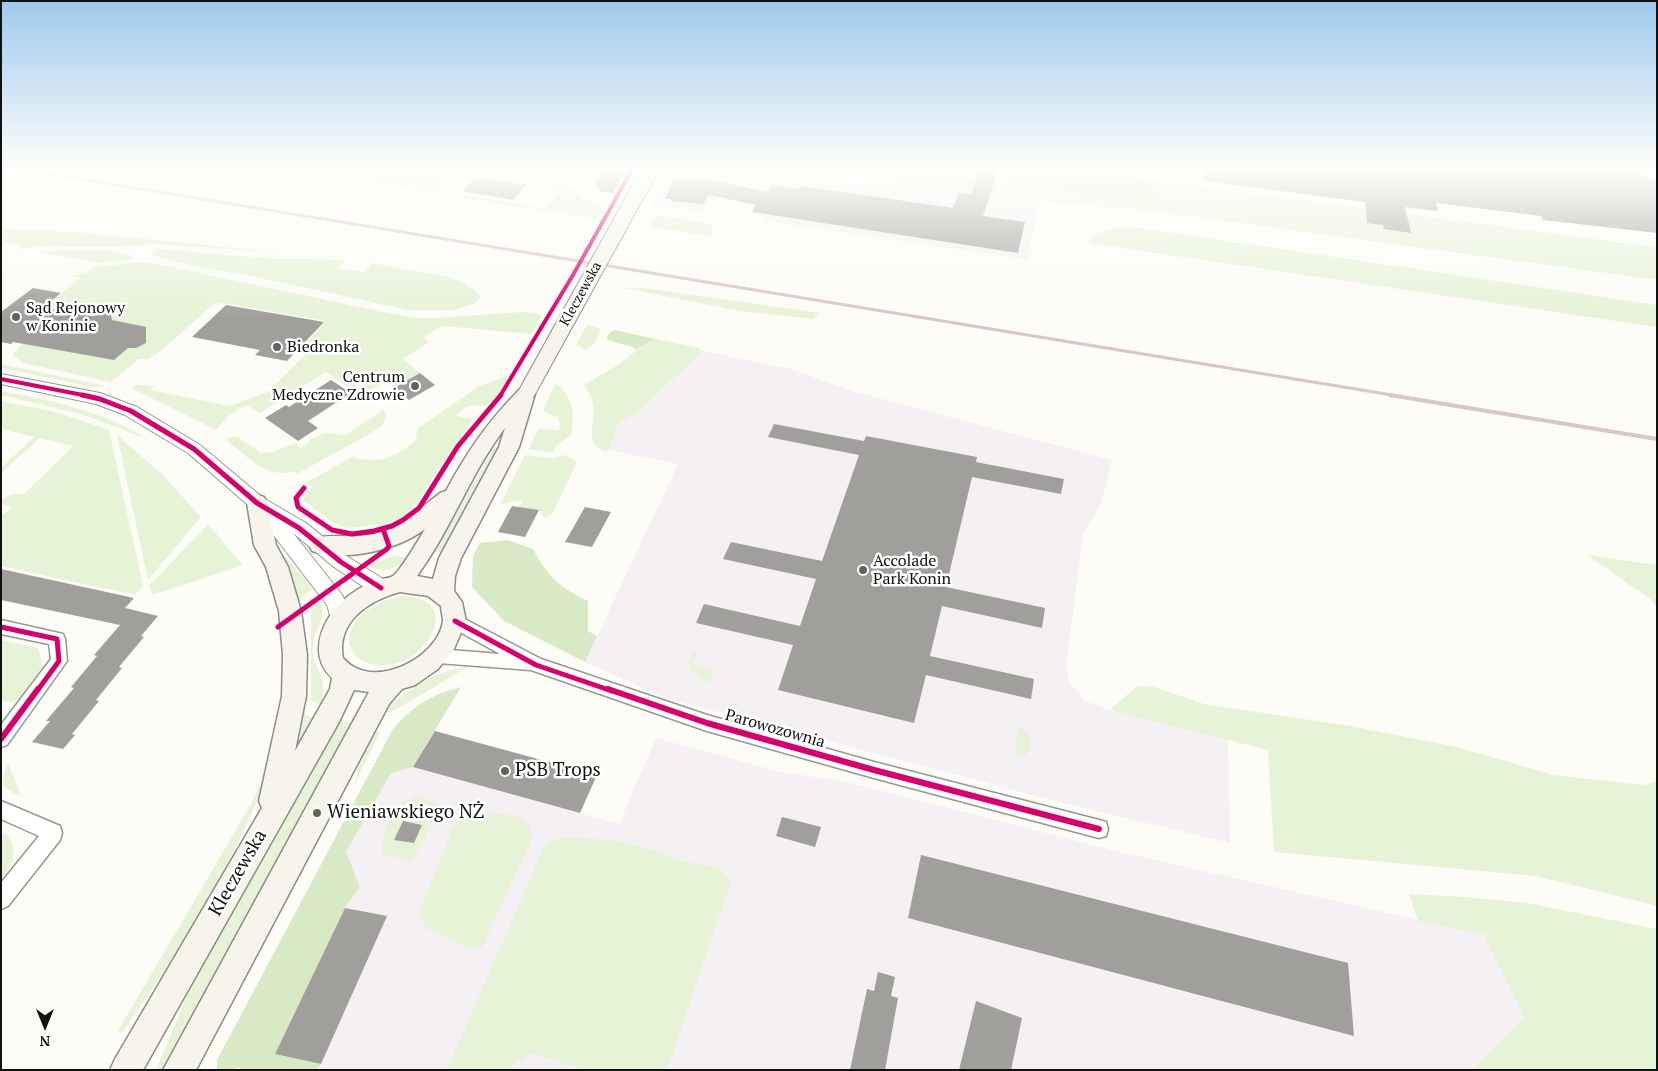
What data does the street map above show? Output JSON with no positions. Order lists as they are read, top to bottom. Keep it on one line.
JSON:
{"streets":{"main road":["Kleczewska"],"street":["Parowozownia"]},"crossings":[["Kleczewska","Parowozownia"]],"places":["Sąd Rejonowy w Koninie","Biedronka","Centrum Medyczne Zdrowie","Accolade Park Konin","PSB Trops","Wieniawskiego NŻ"],"north":"bottom"}
